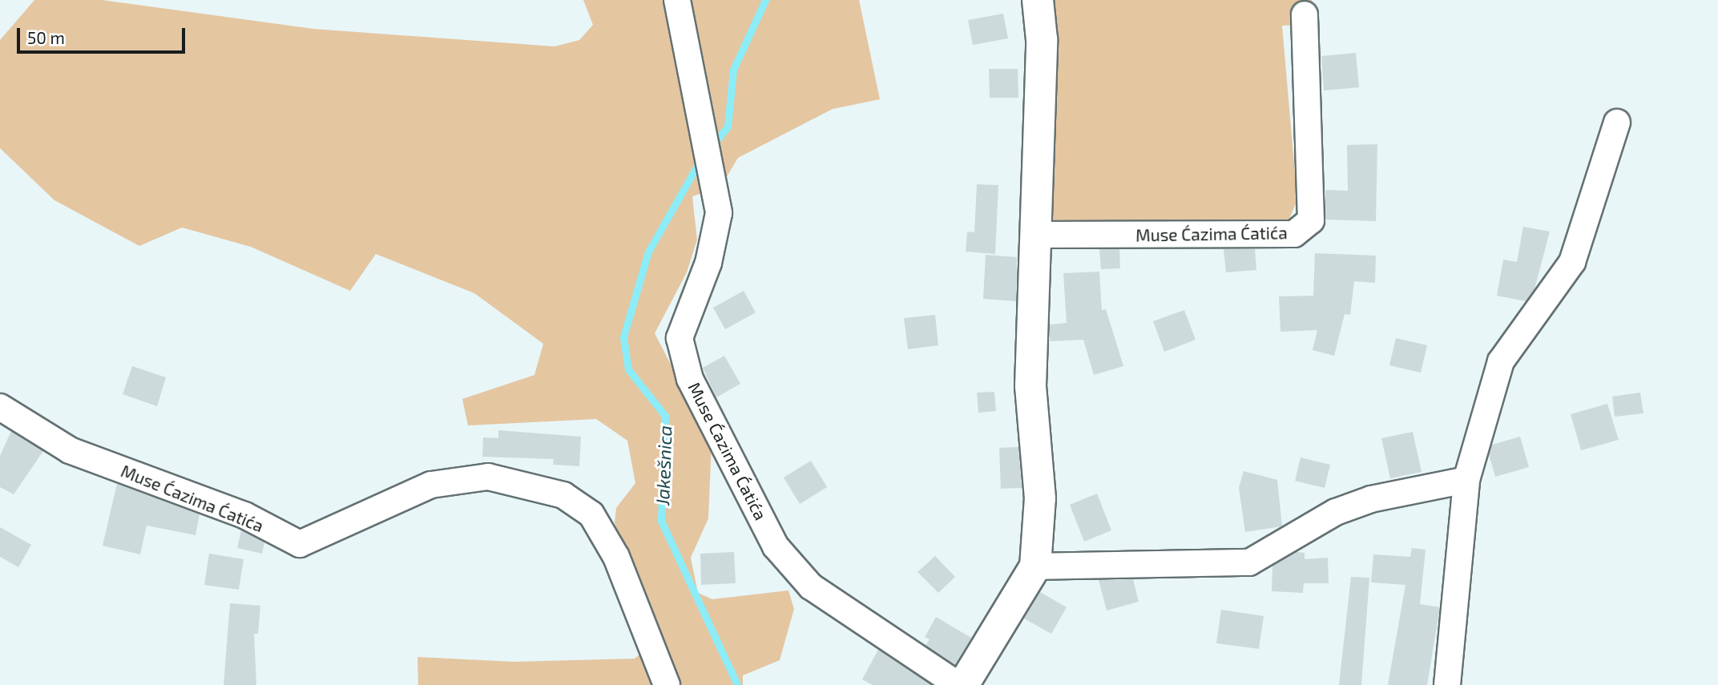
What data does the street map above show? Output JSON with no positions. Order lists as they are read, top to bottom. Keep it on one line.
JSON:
{"streets":{"street":["Muse Ćazima Ćatića"]},"water":["Jakešnica"],"scale_bar":"50 m"}
